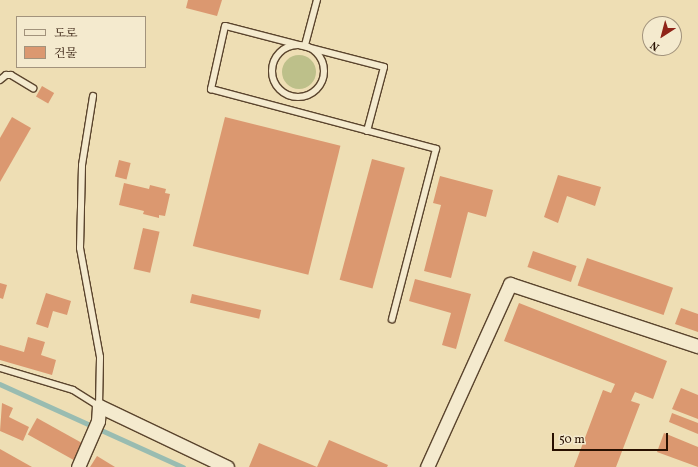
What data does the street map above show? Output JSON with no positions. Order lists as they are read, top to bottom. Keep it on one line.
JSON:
{"legend":["도로","건물"],"scale_bar":"50 m","north":"bottom left"}
